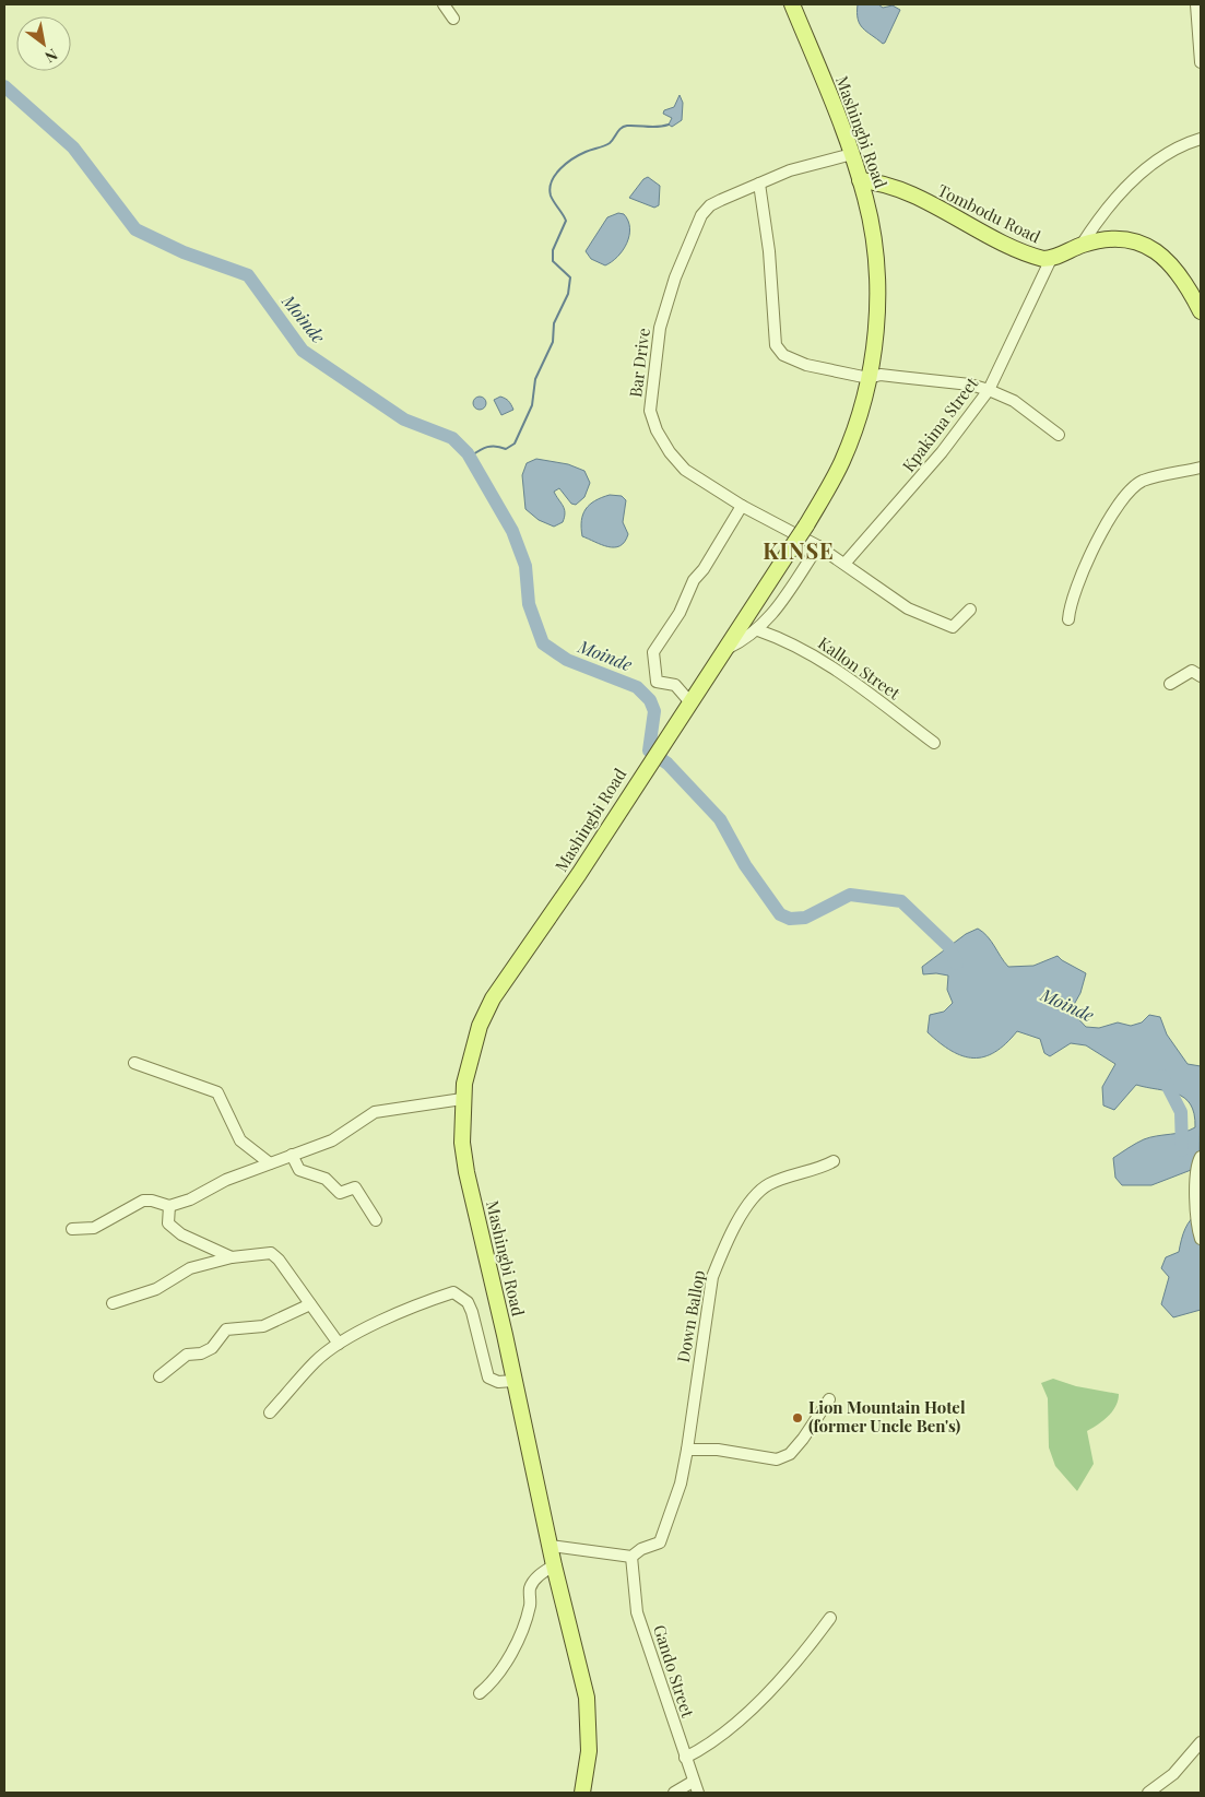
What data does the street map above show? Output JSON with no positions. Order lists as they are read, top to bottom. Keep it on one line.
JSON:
{"streets":{"main road":["Mashingbi Road","Tombodu Road"],"street":["Bar Drive","Kpakima Street","Kallon Street","Down Ballop","Gando Street"]},"crossings":[["Mashingbi Road","Tombodu Road"],["Mashingbi Road","Bar Drive"],["Tombodu Road","Kpakima Street"],["Bar Drive","Kpakima Street"],["Down Ballop","Gando Street"]],"districts":["KINSE"],"water":["Moinde"],"places":["Lion Mountain Hotel (former Uncle Ben's)"],"north":"bottom right"}
